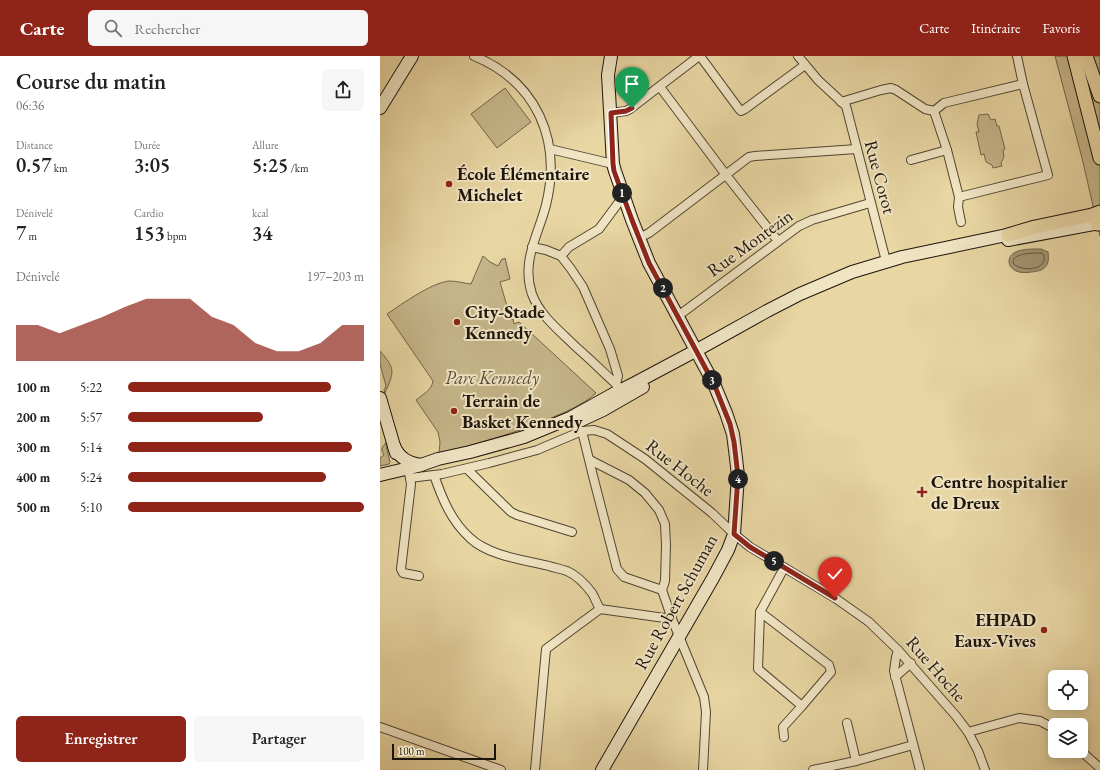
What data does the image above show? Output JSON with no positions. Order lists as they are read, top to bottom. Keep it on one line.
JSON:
{"streets":{"main road":["Rue Robert Schuman"],"street":["Rue Corot","Rue Montezin","Rue Hoche"]},"crossings":[["Rue Corot","Rue Montezin"],["Rue Montezin","Rue Robert Schuman"],["Rue Hoche","Rue Robert Schuman"]],"parks":["Parc Kennedy"],"places":{"other":["École Élémentaire Michelet","City-Stade Kennedy","Terrain de Basket Kennedy","EHPAD Eaux-Vives"],"health":["Centre hospitalier de Dreux"]},"scale_bar":"100 m","page":{"header":"Carte","search":"Rechercher","nav":["Carte","Itinéraire","Favoris"],"heading":["Course du matin","06:36"],"stats":[["Distance","0.57 km"],["Durée","3:05"],["Allure","5:25 /km"],["Dénivelé","7 m"],["Cardio","153 bpm"],["kcal","34"]],"pins":["1","2","3","4","5"],"chart":["Dénivelé","197–203 m"],"list":[{"name":"100 m","note":"5:22"},{"name":"200 m","note":"5:57"},{"name":"300 m","note":"5:14"},{"name":"400 m","note":"5:24"},{"name":"500 m","note":"5:10"}],"buttons":["Enregistrer","Partager"],"scale":"100 m"}}
